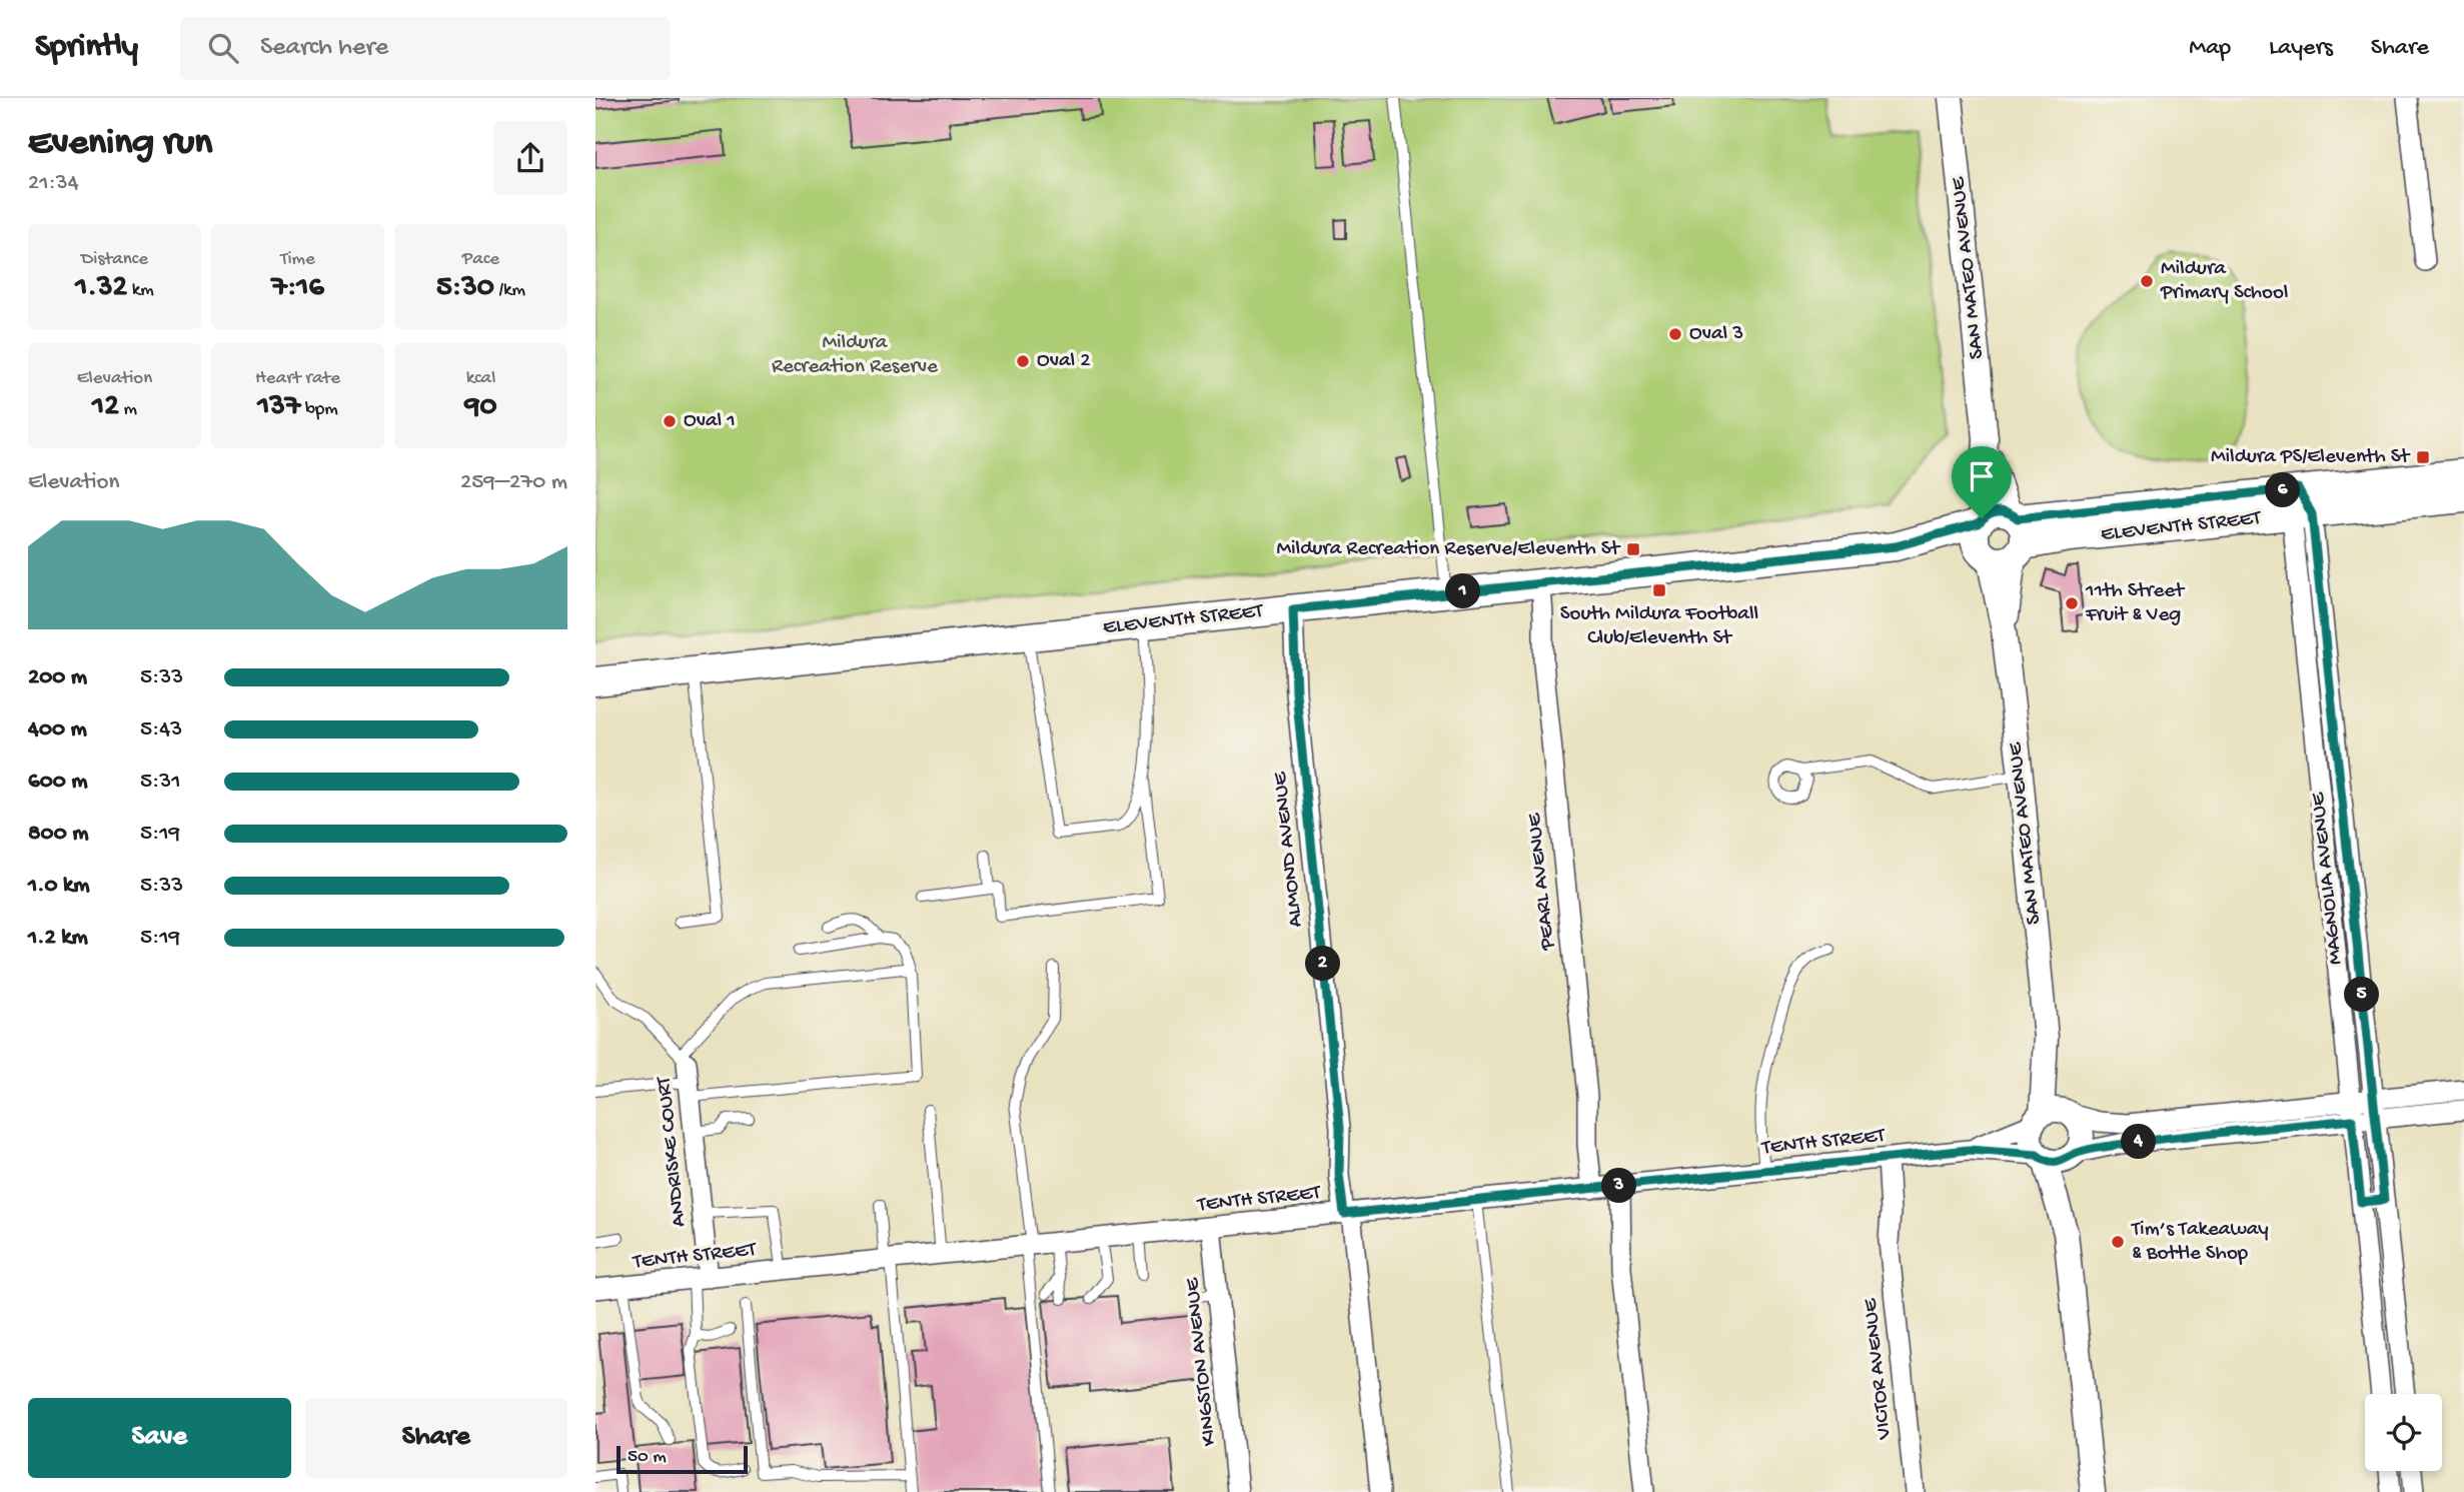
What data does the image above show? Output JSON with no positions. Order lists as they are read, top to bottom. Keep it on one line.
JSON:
{"streets":{"main road":["ELEVENTH STREET"],"street":["SAN MATEO AVENUE","ALMOND AVENUE","MAGNOLIA AVENUE","PEARL AVENUE","TENTH STREET","ANDRISKE COURT","KINGSTON AVENUE","VICTOR AVENUE"]},"crossings":[["SAN MATEO AVENUE","ELEVENTH STREET"],["SAN MATEO AVENUE","TENTH STREET"],["ELEVENTH STREET","ALMOND AVENUE"],["ELEVENTH STREET","MAGNOLIA AVENUE"],["ELEVENTH STREET","PEARL AVENUE"],["ALMOND AVENUE","TENTH STREET"],["PEARL AVENUE","TENTH STREET"],["TENTH STREET","ANDRISKE COURT"],["TENTH STREET","KINGSTON AVENUE"],["TENTH STREET","VICTOR AVENUE"]],"parks":["Mildura Recreation Reserve"],"places":{"other":["Mildura Primary School","Oval 3","Oval 2","Oval 1","11th Street Fruit & Veg","Tim’s Takeaway & Bottle Shop"],"transit":["Mildura PS/Eleventh St","Mildura Recreation Reserve/Eleventh St","South Mildura Football Club/Eleventh St"]},"scale_bar":"50 m","page":{"header":"Sprintly","search":"Search here","nav":["Map","Layers","Share"],"heading":["Evening run","21:34"],"stats":[["Distance","1.32 km"],["Time","7:16"],["Pace","5:30 /km"],["Elevation","12 m"],["Heart rate","137 bpm"],["kcal","90"]],"chart":["Elevation","259–270 m"],"pins":["6","1","2","5","4","3"],"list":[{"name":"200 m","note":"5:33"},{"name":"400 m","note":"5:43"},{"name":"600 m","note":"5:31"},{"name":"800 m","note":"5:19"},{"name":"1.0 km","note":"5:33"},{"name":"1.2 km","note":"5:19"}],"buttons":["Save","Share"],"scale":"50 m"}}
